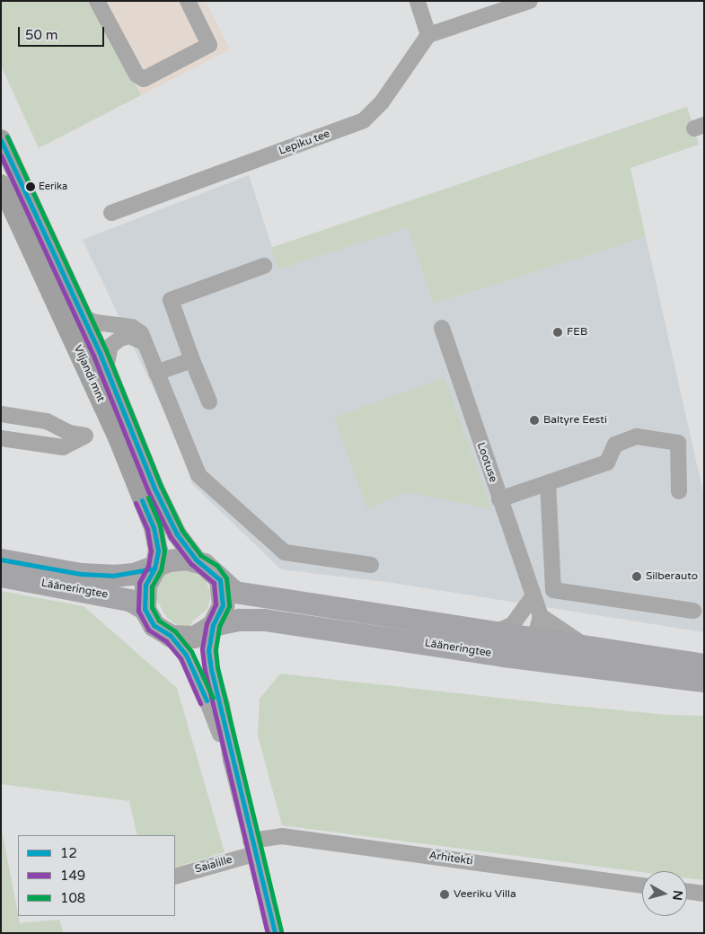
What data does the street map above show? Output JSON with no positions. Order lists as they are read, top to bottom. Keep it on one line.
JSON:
{"streets":{"highway":["Lääneringtee"],"main road":["Viljandi mnt"],"street":["Lepiku tee","Lootuse","Arhitekti","Saialille"]},"crossings":[["Viljandi mnt","Lääneringtee"],["Arhitekti","Saialille"]],"places":["Eerika","FEB","Baltyre Eesti","Silberauto","Veeriku Villa"],"lines":["transit line 108","transit line 12","transit line 149"],"legend":["12","149","108"],"scale_bar":"50 m","north":"right"}
